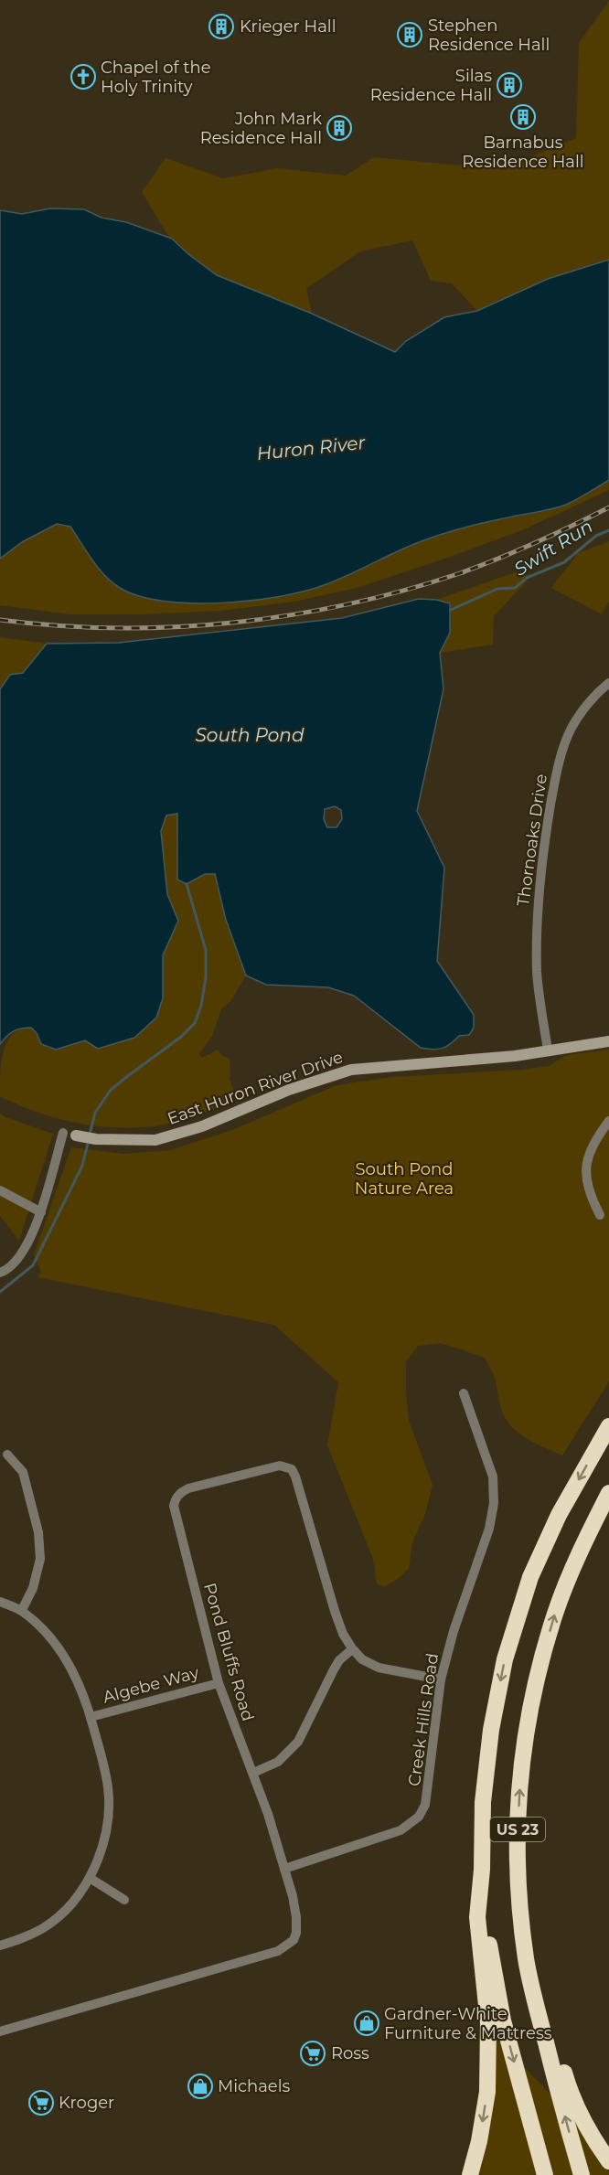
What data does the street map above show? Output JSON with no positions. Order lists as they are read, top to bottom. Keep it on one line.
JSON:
{"streets":{"highway":["US 23"],"main road":["East Huron River Drive"],"street":["Thornoaks Drive","Pond Bluffs Road","Algebe Way","Creek Hills Road"]},"crossings":[["Thornoaks Drive","East Huron River Drive"],["Pond Bluffs Road","Algebe Way"],["Pond Bluffs Road","Creek Hills Road"]],"water":["Huron River","Swift Run","South Pond"],"parks":["South Pond Nature Area"],"places":{"building":["Krieger Hall","Stephen Residence Hall","Silas Residence Hall","Barnabus Residence Hall","John Mark Residence Hall"],"church":["Chapel of the Holy Trinity"],"shop":["Gardner-White Furniture & Mattress","Michaels"],"supermarket":["Ross","Kroger"]}}
